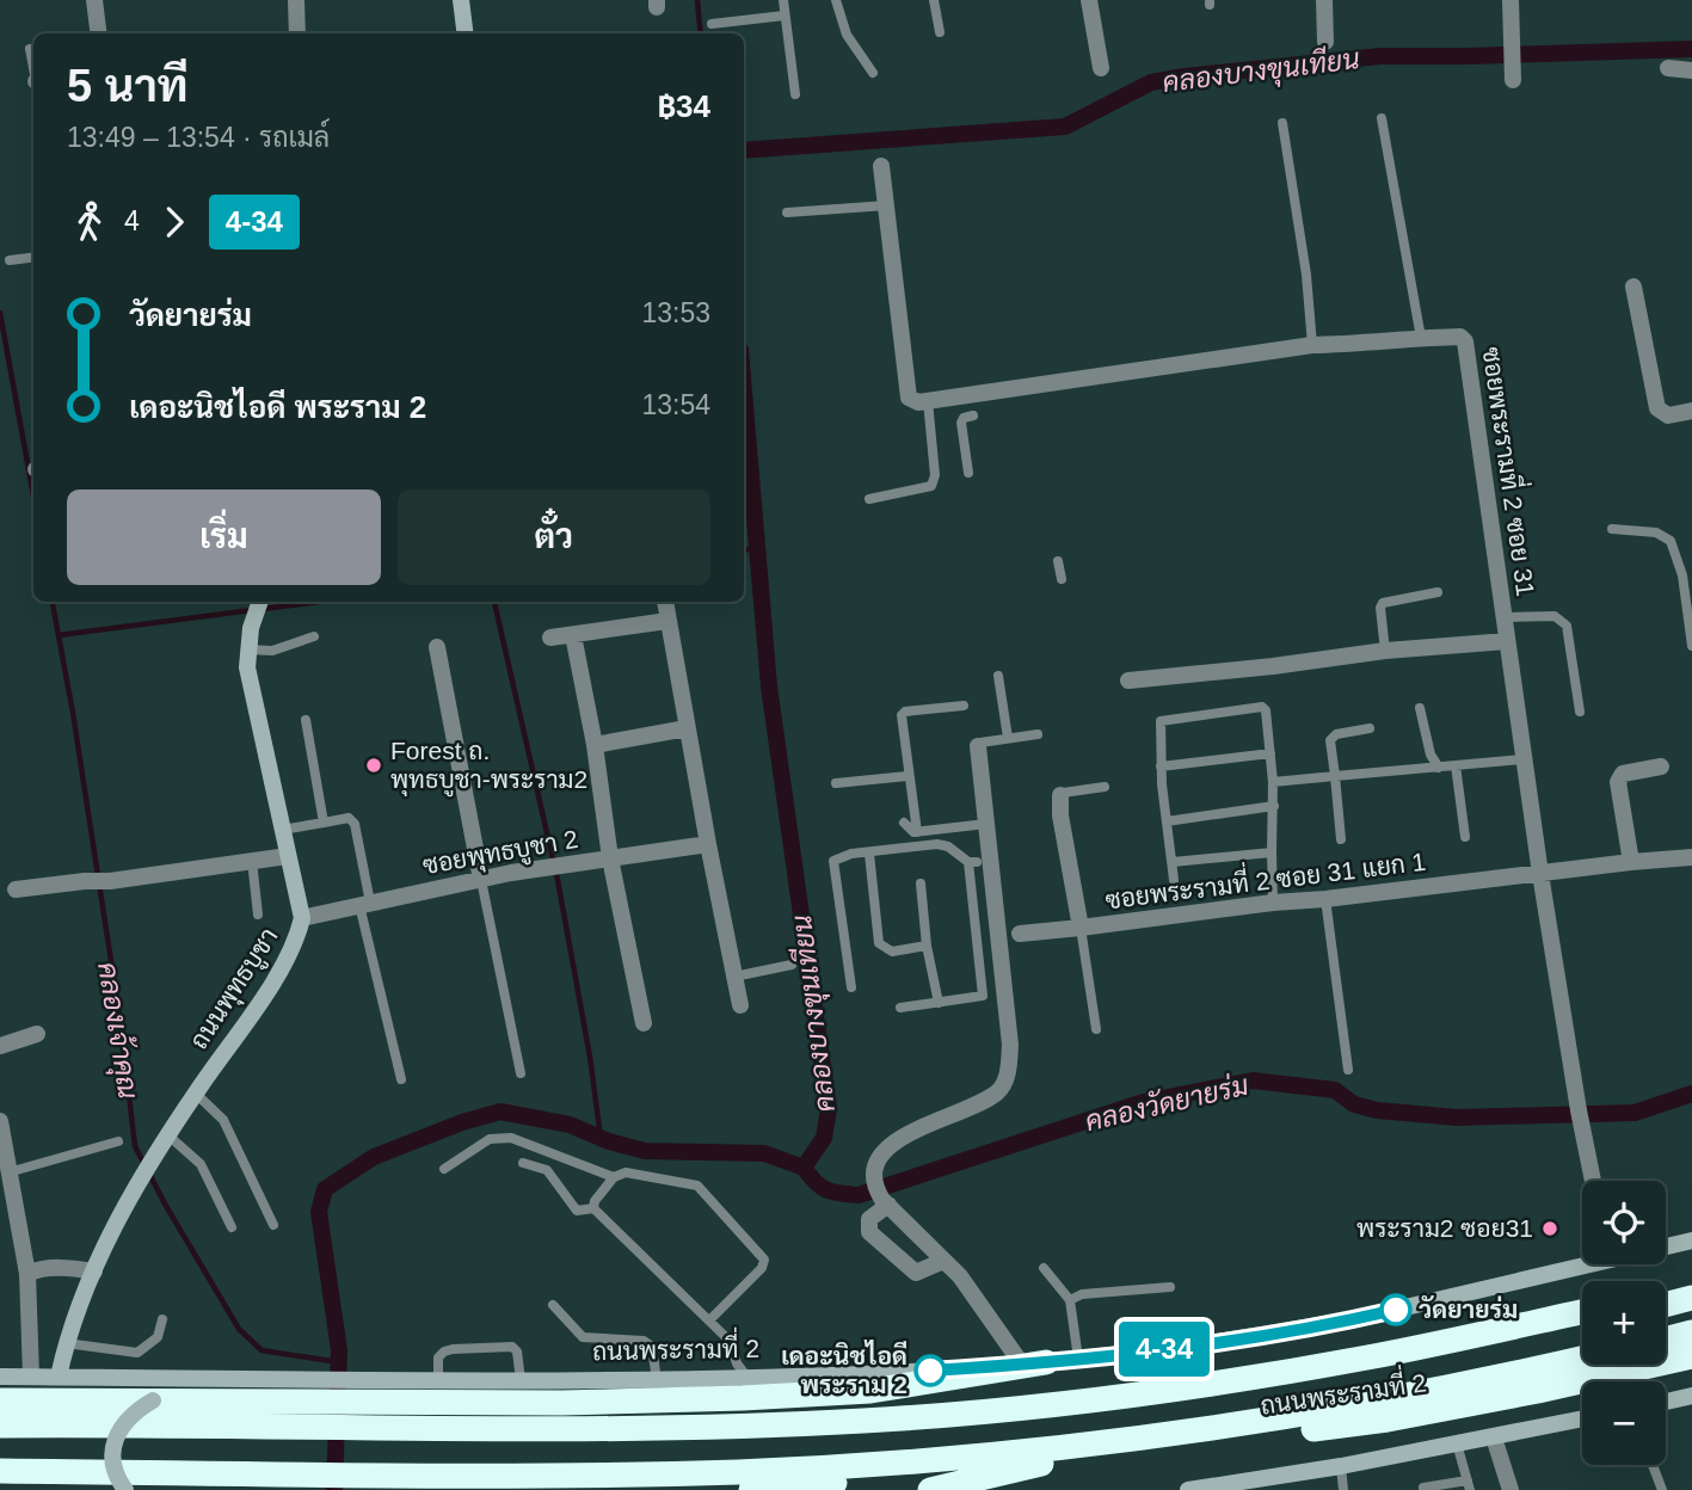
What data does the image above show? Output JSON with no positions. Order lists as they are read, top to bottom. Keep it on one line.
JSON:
{"streets":{"highway":["ถนนพระรามที่ 2"],"main road":["ถนนพุทธบูชา"],"street":["ซอยพระรามที่ 2 ซอย 31","ซอยพุทธบูชา 2","ซอยพระรามที่ 2 ซอย 31 แยก 1"]},"crossings":[["ซอยพระรามที่ 2 ซอย 31","ซอยพระรามที่ 2 ซอย 31 แยก 1"],["ซอยพุทธบูชา 2","ถนนพุทธบูชา"],["ถนนพุทธบูชา","ถนนพระรามที่ 2"]],"water":["คลองบางขุนเทียน","คลองเจ้าคุณ","คลองวัดยายร่ม"],"places":["Forest ถ. พุทธบูชา-พระราม2","พระราม2 ซอย31","วัดยายร่ม","เดอะนิชไอดี พระราม 2"],"lines":["bus line 4-34"],"page":{"on_map":"4-34","heading":["5 นาที","13:49 – 13:54 · รถเมล์","฿34"],"legs":["4","4-34"],"list":[{"name":"วัดยายร่ม","value":"13:53"},{"name":"เดอะนิชไอดี พระราม 2","value":"13:54"}],"buttons":["เริ่ม","ตั๋ว"],"map_buttons":["+","−"]}}
